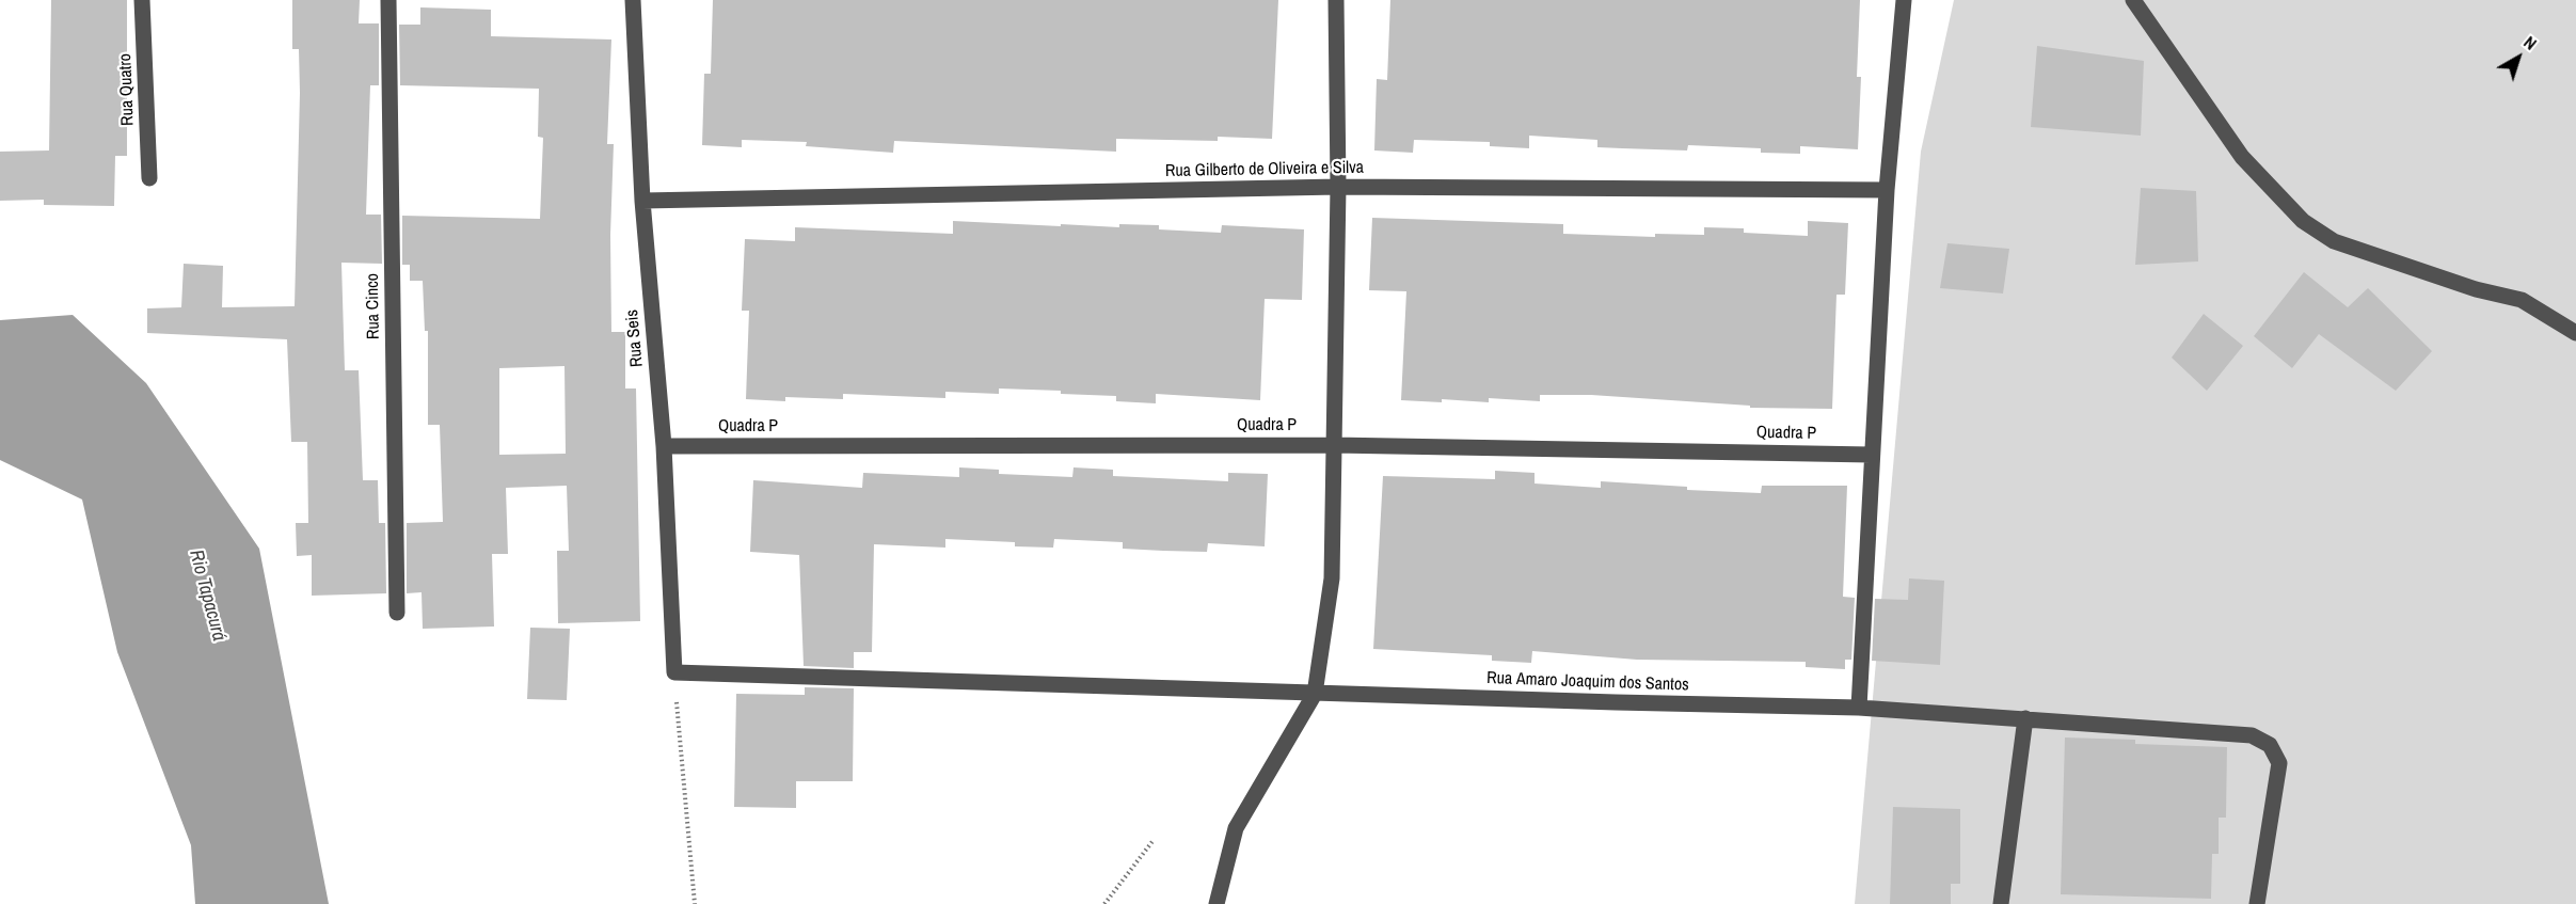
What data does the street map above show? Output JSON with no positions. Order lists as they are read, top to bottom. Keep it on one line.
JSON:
{"streets":{"street":["Rua Quatro","Rua Gilberto de Oliveira e Silva","Rua Cinco","Rua Seis","Quadra P","Rua Amaro Joaquim dos Santos"]},"crossings":[["Rua Gilberto de Oliveira e Silva","Rua Seis"],["Rua Seis","Quadra P"],["Rua Seis","Rua Amaro Joaquim dos Santos"]],"water":["Rio Tapacurá"],"north":"top right"}
